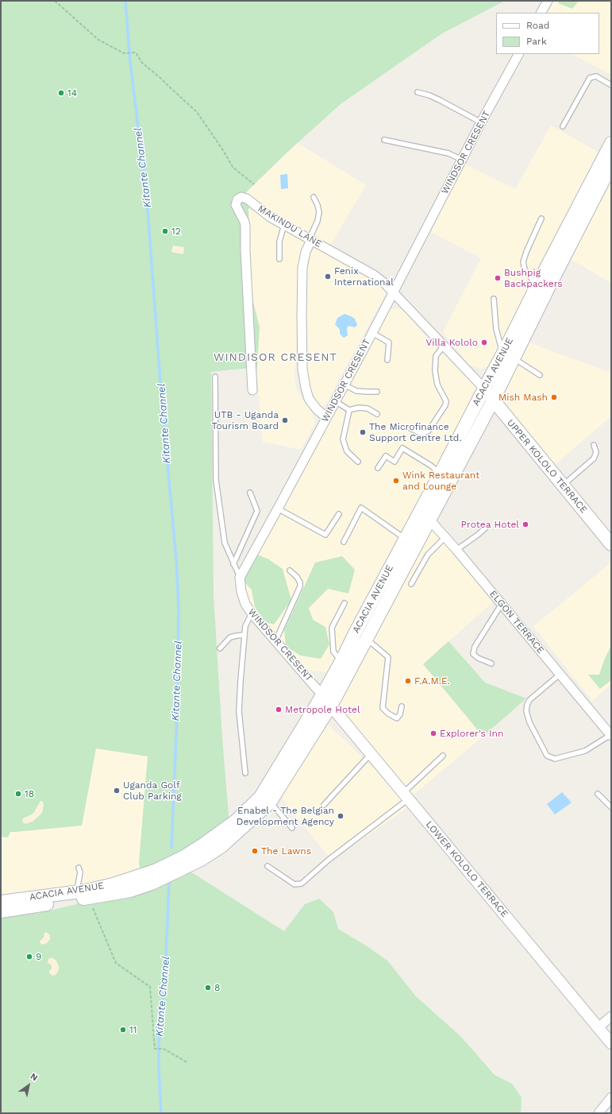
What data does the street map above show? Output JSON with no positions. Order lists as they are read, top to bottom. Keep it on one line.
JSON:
{"streets":{"main road":["ACACIA AVENUE","UPPER KOLOLO TERRACE"],"street":["WINDSOR CRESENT","MAKINDU LANE","ELGON TERRACE","LOWER KOLOLO TERRACE"]},"crossings":[["WINDSOR CRESENT","MAKINDU LANE"],["WINDSOR CRESENT","ACACIA AVENUE"],["WINDSOR CRESENT","LOWER KOLOLO TERRACE"],["MAKINDU LANE","ACACIA AVENUE"],["MAKINDU LANE","UPPER KOLOLO TERRACE"],["ACACIA AVENUE","UPPER KOLOLO TERRACE"],["ACACIA AVENUE","ELGON TERRACE"],["ACACIA AVENUE","LOWER KOLOLO TERRACE"]],"districts":["WINDISOR CRESENT"],"water":["Kitante Channel"],"places":["14","12","Fenix International","Bushpig Backpackers","Villa Kololo","Mish Mash","UTB - Uganda Tourism Board","The Microfinance Support Centre Ltd.","Wink Restaurant and Lounge","Protea Hotel","F.A.M.E.","Metropole Hotel","Explorer's Inn","Uganda Golf Club Parking","18","Enabel - The Belgian Development Agency","The Lawns","9","8","11"],"legend":["Road","Park"],"north":"top right"}
